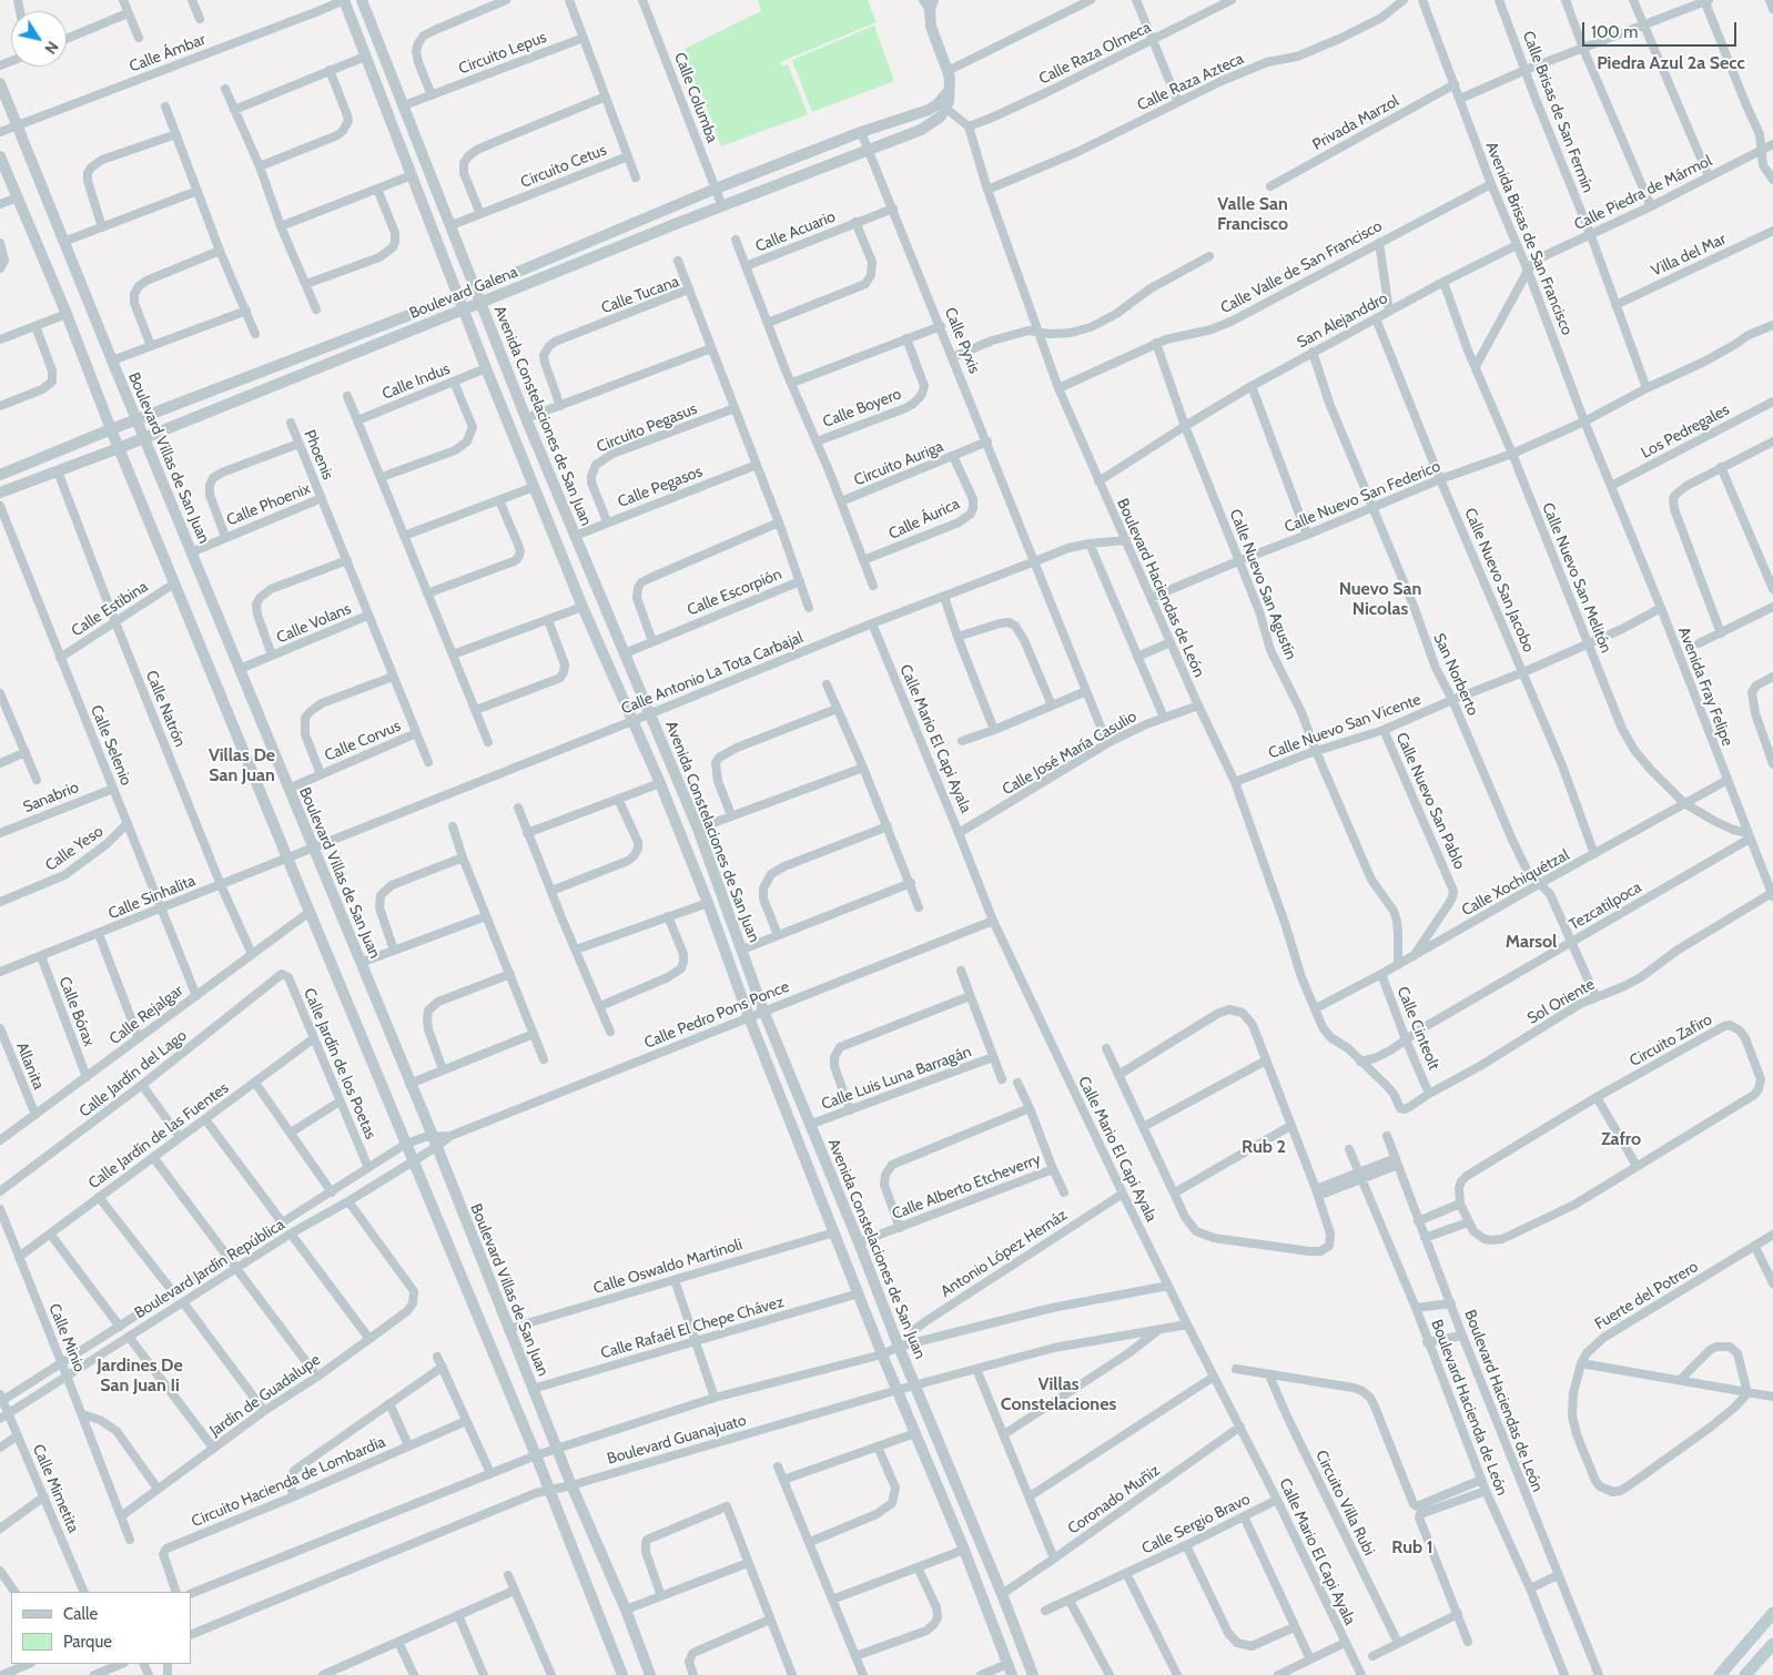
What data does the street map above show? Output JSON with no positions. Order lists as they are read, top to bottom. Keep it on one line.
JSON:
{"streets":{"street":["Calle Ámbar","Circuito Lepus","Calle Raza Olmeca","Calle Raza Azteca","Calle Columba","Calle Brisas de San Fermín","Privada Marzol","Circuito Cetus","Calle Piedra de Mármol","Calle Acuario","Avenida Brisas de San Francisco","Villa del Mar","Calle Valle de San Francisco","Boulevard Galena","Calle Tucana","San Alejanddro","Calle Pyxis","Calle Indus","Calle Boyero","Avenida Constelaciones de San Juan","Circuito Pegasus","Los Pedregales","Phoenis","Boulevard Villas de San Juan","Circuito Auriga","Calle Pegasos","Calle Nuevo San Federico","Calle Phoenix","Calle Áurica","Calle Nuevo San Melitón","Calle Nuevo San Jacobo","Calle Nuevo San Agustín","Boulevard Haciendas de León","Calle Escorpión","Calle Estibina","Calle Volans","Calle Antonio La Tota Carbajal","San Norberto","Avenida Fray Felipe","Calle Natrón","Calle Nuevo San Vicente","Calle Mario El Capi Ayala","Calle Corvus","Calle Selenio","Calle José María Casulio","Sanabrio","Calle Nuevo San Pablo","Calle Yeso","Calle Xochiquétzal","Calle Sinhalita","Tezcatilpoca","Sol Oriente","Calle Bórax","Calle Rejalgar","Calle Pedro Pons Ponce","Calle Cinteolt","Circuito Zafiro","Calle Jardín de los Poetas","Allanita","Calle Jardín del Lago","Calle Luis Luna Barragán","Calle Jardín de las Fuentes","Calle Alberto Etcheverry","Antonio López Hernáz","Calle Oswaldo Martinoli","Boulevard Jardín República","Fuerte del Potrero","Calle Rafaél El Chepe Chávez","Calle Minio","Jardin de Guadalupe","Boulevard Hacienda de León","Boulevard Guanajuato","Circuito Hacienda de Lombardia","Calle Mimetita","Coronado Muñiz","Circuito Villa Rubi","Calle Sergio Bravo"]},"crossings":[["Calle Ámbar","Avenida Constelaciones de San Juan"],["Calle Ámbar","Boulevard Villas de San Juan"],["Circuito Lepus","Circuito Cetus"],["Circuito Lepus","Avenida Constelaciones de San Juan"],["Calle Raza Olmeca","Boulevard Haciendas de León"],["Calle Raza Azteca","Boulevard Haciendas de León"],["Calle Columba","Boulevard Galena"],["Calle Brisas de San Fermín","Calle Piedra de Mármol"],["Privada Marzol","Avenida Brisas de San Francisco"],["Circuito Cetus","Avenida Constelaciones de San Juan"],["Calle Piedra de Mármol","Avenida Brisas de San Francisco"],["Calle Acuario","Calle Pyxis"],["Calle Acuario","Calle Boyero"],["Avenida Brisas de San Francisco","Calle Valle de San Francisco"],["Avenida Brisas de San Francisco","San Alejanddro"],["Avenida Brisas de San Francisco","Los Pedregales"],["Avenida Brisas de San Francisco","Calle Nuevo San Federico"],["Avenida Brisas de San Francisco","Avenida Fray Felipe"],["Calle Valle de San Francisco","Boulevard Haciendas de León"],["Boulevard Galena","Calle Pyxis"],["Boulevard Galena","Avenida Constelaciones de San Juan"],["Boulevard Galena","Boulevard Villas de San Juan"],["Boulevard Galena","Calle Natrón"],["San Alejanddro","Calle Nuevo San Melitón"],["San Alejanddro","Calle Nuevo San Jacobo"],["San Alejanddro","Calle Nuevo San Agustín"],["San Alejanddro","Boulevard Haciendas de León"],["San Alejanddro","San Norberto"],["Calle Pyxis","Circuito Auriga"],["Calle Pyxis","Calle Antonio La Tota Carbajal"],["Calle Pyxis","Calle José María Casulio"],["Calle Indus","Avenida Constelaciones de San Juan"],["Calle Boyero","Circuito Auriga"],["Avenida Constelaciones de San Juan","Calle Pegasos"],["Avenida Constelaciones de San Juan","Calle Escorpión"],["Avenida Constelaciones de San Juan","Calle Antonio La Tota Carbajal"],["Avenida Constelaciones de San Juan","Calle Pedro Pons Ponce"],["Avenida Constelaciones de San Juan","Calle Luis Luna Barragán"],["Avenida Constelaciones de San Juan","Calle Alberto Etcheverry"],["Avenida Constelaciones de San Juan","Antonio López Hernáz"],["Avenida Constelaciones de San Juan","Calle Oswaldo Martinoli"],["Avenida Constelaciones de San Juan","Calle Rafaél El Chepe Chávez"],["Avenida Constelaciones de San Juan","Boulevard Guanajuato"],["Avenida Constelaciones de San Juan","Coronado Muñiz"],["Circuito Pegasus","Calle Pegasos"],["Los Pedregales","Avenida Fray Felipe"],["Phoenis","Calle Phoenix"],["Phoenis","Calle Volans"],["Boulevard Villas de San Juan","Calle Phoenix"],["Boulevard Villas de San Juan","Calle Volans"],["Boulevard Villas de San Juan","Calle Antonio La Tota Carbajal"],["Boulevard Villas de San Juan","Calle Corvus"],["Boulevard Villas de San Juan","Calle Sinhalita"],["Boulevard Villas de San Juan","Calle Pedro Pons Ponce"],["Boulevard Villas de San Juan","Calle Oswaldo Martinoli"],["Boulevard Villas de San Juan","Boulevard Jardín República"],["Boulevard Villas de San Juan","Calle Rafaél El Chepe Chávez"],["Boulevard Villas de San Juan","Boulevard Guanajuato"],["Circuito Auriga","Calle Áurica"],["Calle Pegasos","Calle Escorpión"],["Calle Nuevo San Federico","Calle Nuevo San Melitón"],["Calle Nuevo San Federico","Calle Nuevo San Jacobo"],["Calle Nuevo San Federico","Calle Nuevo San Agustín"],["Calle Nuevo San Federico","Boulevard Haciendas de León"],["Calle Nuevo San Federico","San Norberto"],["Calle Phoenix","Calle Volans"],["Calle Nuevo San Melitón","Avenida Fray Felipe"],["Calle Nuevo San Melitón","Calle Nuevo San Vicente"],["Calle Nuevo San Melitón","Calle Xochiquétzal"],["Calle Nuevo San Melitón","Tezcatilpoca"],["Calle Nuevo San Jacobo","Calle Nuevo San Vicente"],["Calle Nuevo San Jacobo","Calle Xochiquétzal"],["Calle Nuevo San Agustín","Calle Nuevo San Vicente"],["Calle Nuevo San Agustín","Calle Xochiquétzal"],["Boulevard Haciendas de León","Calle Antonio La Tota Carbajal"],["Boulevard Haciendas de León","Calle Nuevo San Vicente"],["Boulevard Haciendas de León","Calle José María Casulio"],["Boulevard Haciendas de León","Calle Xochiquétzal"],["Boulevard Haciendas de León","Tezcatilpoca"],["Boulevard Haciendas de León","Sol Oriente"],["Calle Estibina","Calle Natrón"],["Calle Estibina","Calle Selenio"],["Calle Volans","Calle Corvus"],["Calle Antonio La Tota Carbajal","Calle Mario El Capi Ayala"],["Calle Antonio La Tota Carbajal","Calle Sinhalita"],["San Norberto","Calle Nuevo San Vicente"],["San Norberto","Calle Xochiquétzal"],["San Norberto","Tezcatilpoca"],["San Norberto","Sol Oriente"],["Avenida Fray Felipe","Calle Nuevo San Vicente"],["Avenida Fray Felipe","Calle Xochiquétzal"],["Avenida Fray Felipe","Tezcatilpoca"],["Avenida Fray Felipe","Sol Oriente"],["Calle Natrón","Calle Sinhalita"],["Calle Natrón","Calle Rejalgar"],["Calle Nuevo San Vicente","Calle Nuevo San Pablo"],["Calle Mario El Capi Ayala","Calle José María Casulio"],["Calle Mario El Capi Ayala","Calle Pedro Pons Ponce"],["Calle Mario El Capi Ayala","Antonio López Hernáz"],["Calle Mario El Capi Ayala","Boulevard Guanajuato"],["Calle Mario El Capi Ayala","Coronado Muñiz"],["Calle Mario El Capi Ayala","Calle Sergio Bravo"],["Calle Selenio","Sanabrio"],["Calle Selenio","Calle Yeso"],["Calle Selenio","Calle Sinhalita"],["Calle Selenio","Calle Rejalgar"],["Calle Nuevo San Pablo","Calle Xochiquétzal"],["Calle Xochiquétzal","Calle Cinteolt"],["Calle Sinhalita","Calle Bórax"],["Tezcatilpoca","Calle Cinteolt"],["Sol Oriente","Calle Cinteolt"],["Calle Bórax","Calle Rejalgar"],["Calle Rejalgar","Allanita"],["Calle Pedro Pons Ponce","Boulevard Jardín República"],["Calle Jardín de los Poetas","Calle Jardín del Lago"],["Calle Jardín de los Poetas","Calle Jardín de las Fuentes"],["Calle Jardín de los Poetas","Boulevard Jardín República"],["Calle Jardín de las Fuentes","Calle Minio"],["Antonio López Hernáz","Boulevard Guanajuato"],["Boulevard Jardín República","Calle Minio"],["Boulevard Jardín República","Jardin de Guadalupe"],["Boulevard Jardín República","Calle Mimetita"],["Calle Minio","Jardin de Guadalupe"]],"districts":["Piedra Azul 2a Secc","Valle San Francisco","Nuevo San Nicolas","Villas De San Juan","Marsol","Zafro","Rub 2","Jardines De San Juan Ii","Villas Constelaciones","Rub 1"],"legend":["Calle","Parque"],"scale_bar":"100 m","north":"bottom right"}
